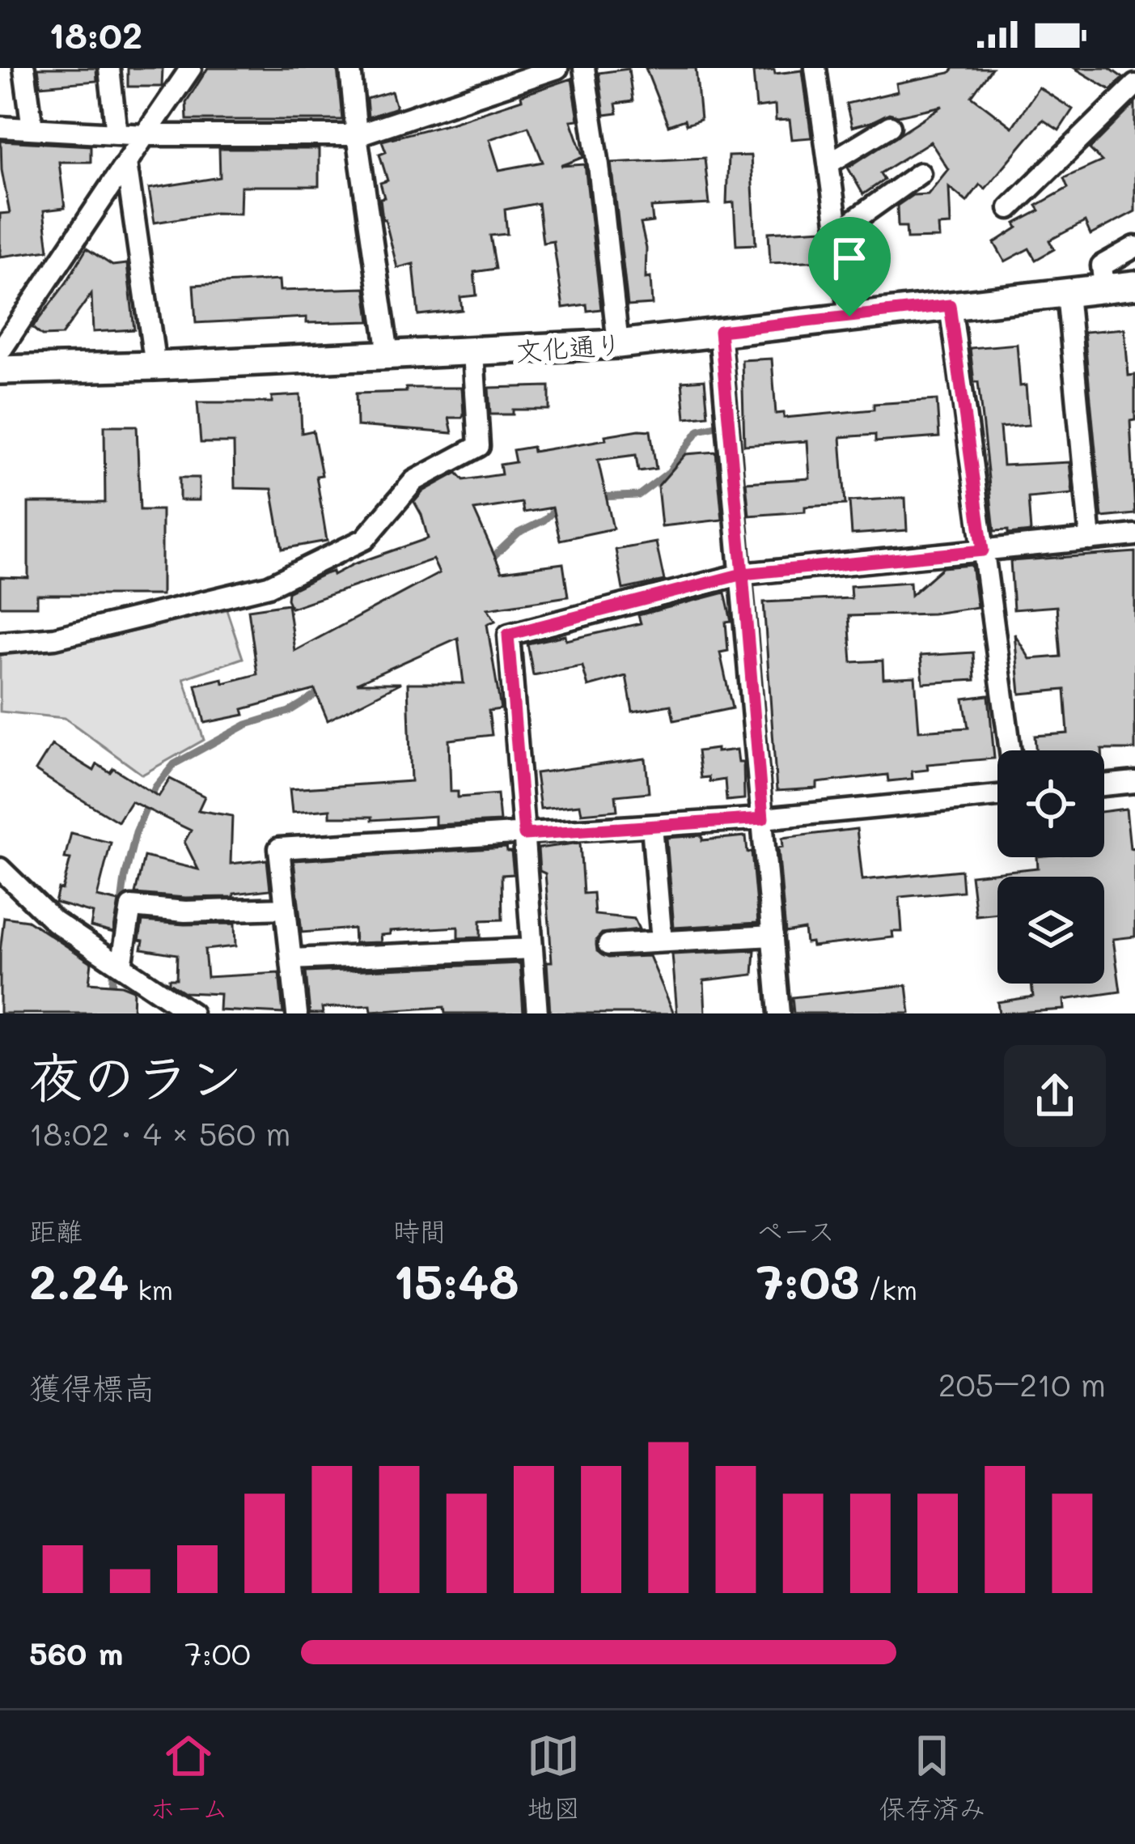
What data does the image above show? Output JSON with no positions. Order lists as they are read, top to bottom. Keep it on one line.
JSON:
{"streets":{"street":["文化通り"]},"page":{"status":"18:02","heading":["夜のラン","18:02 · 4 × 560 m"],"stats":[["距離","2.24 km"],["時間","15:48"],["ペース","7:03 /km"]],"chart":["獲得標高","205–210 m"],"list":[{"name":"560 m","note":"7:00"}],"tabs":["ホーム","地図","保存済み"]}}
